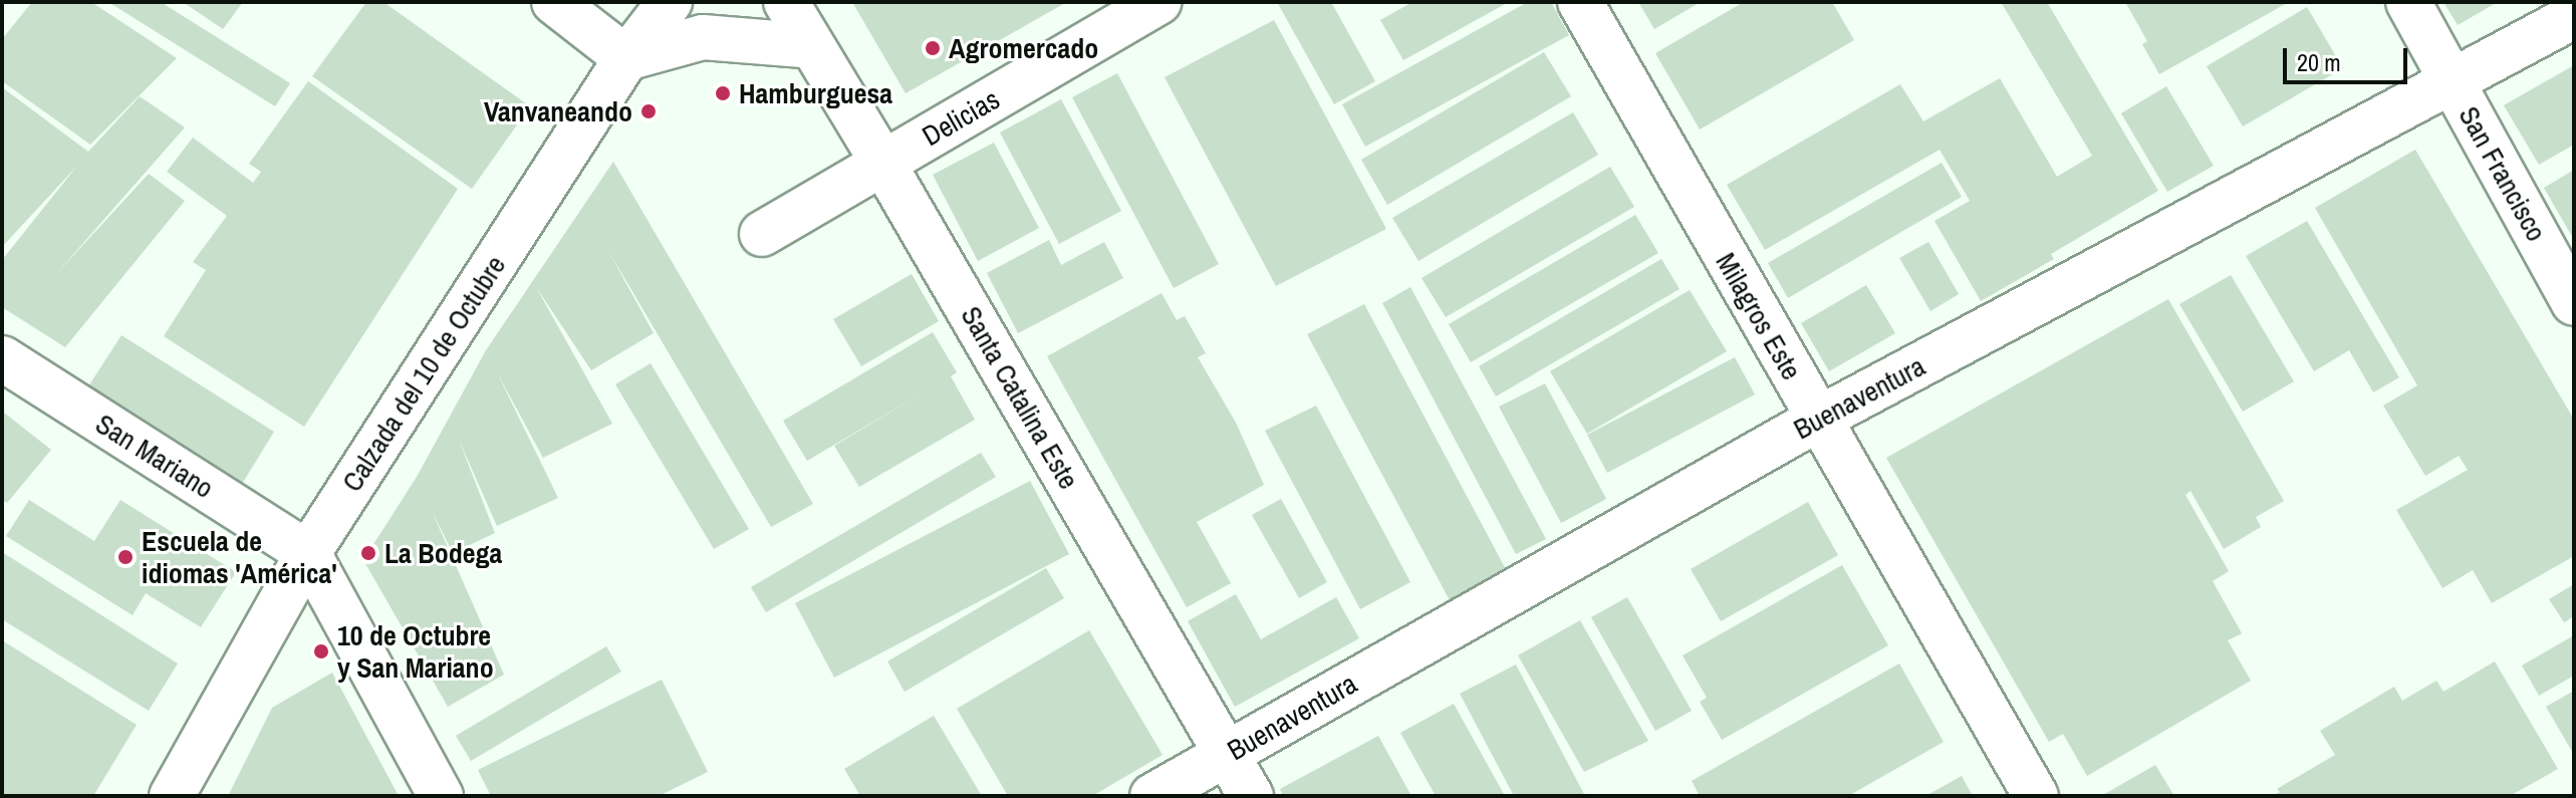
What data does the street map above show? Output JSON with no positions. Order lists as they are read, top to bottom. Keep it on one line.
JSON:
{"streets":{"street":["Delicias","San Francisco","Milagros Este","Calzada del 10 de Octubre","Santa Catalina Este","Buenaventura","San Mariano"]},"crossings":[["Delicias","Santa Catalina Este"],["San Francisco","Buenaventura"],["Milagros Este","Buenaventura"],["Calzada del 10 de Octubre","San Mariano"],["Santa Catalina Este","Buenaventura"]],"places":["Agromercado","Hamburguesa","Vanvaneando","La Bodega","Escuela de idiomas 'América'","10 de Octubre y San Mariano"],"scale_bar":"20 m"}
